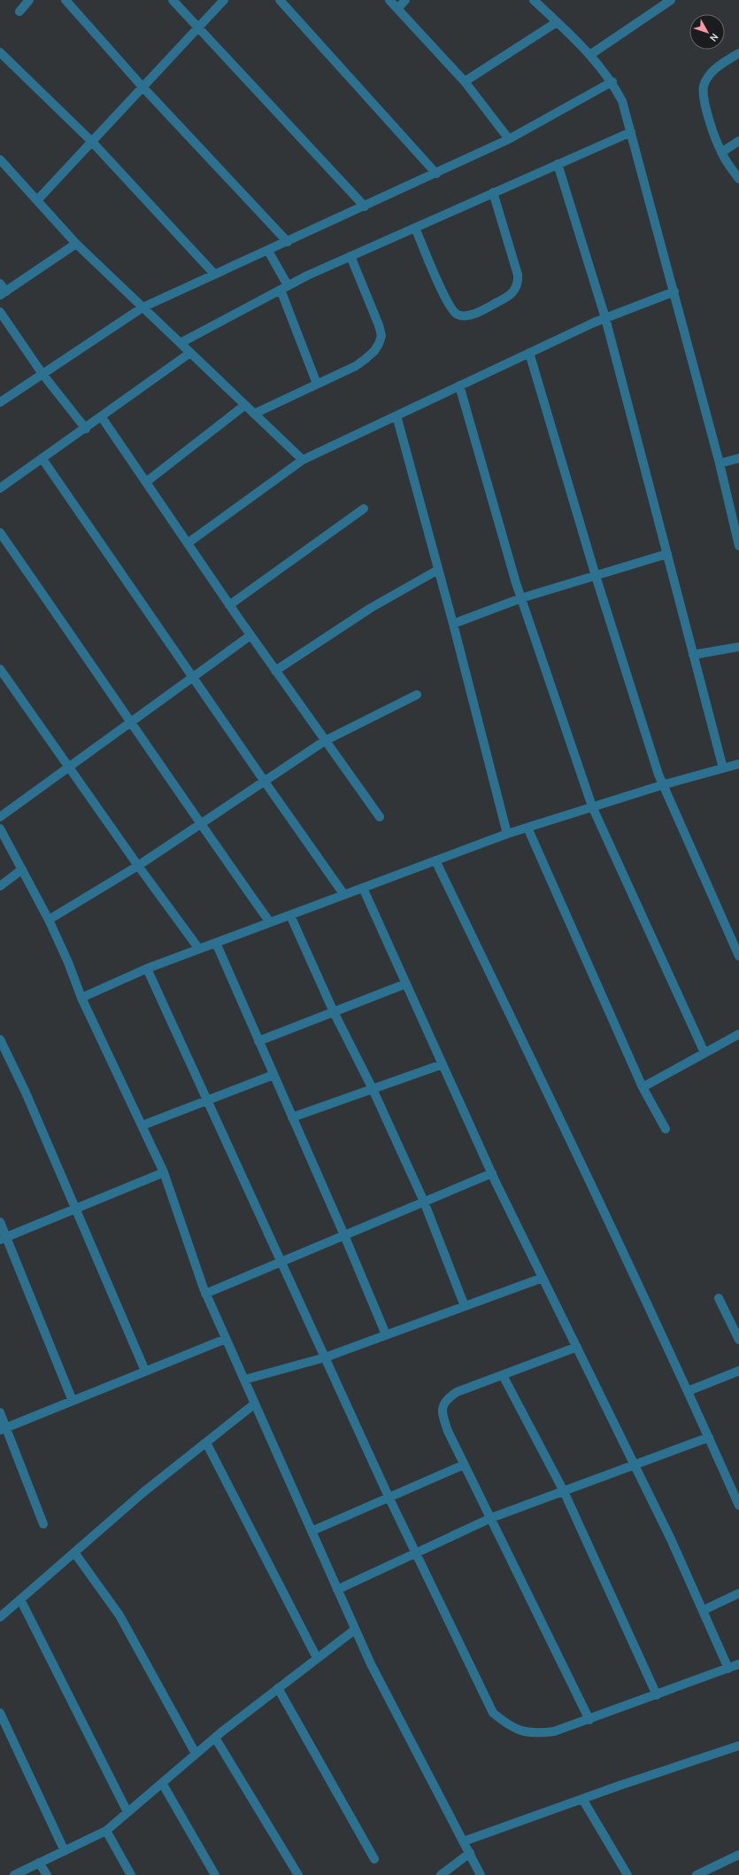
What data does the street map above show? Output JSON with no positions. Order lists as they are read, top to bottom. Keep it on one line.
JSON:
{"north":"bottom right"}
